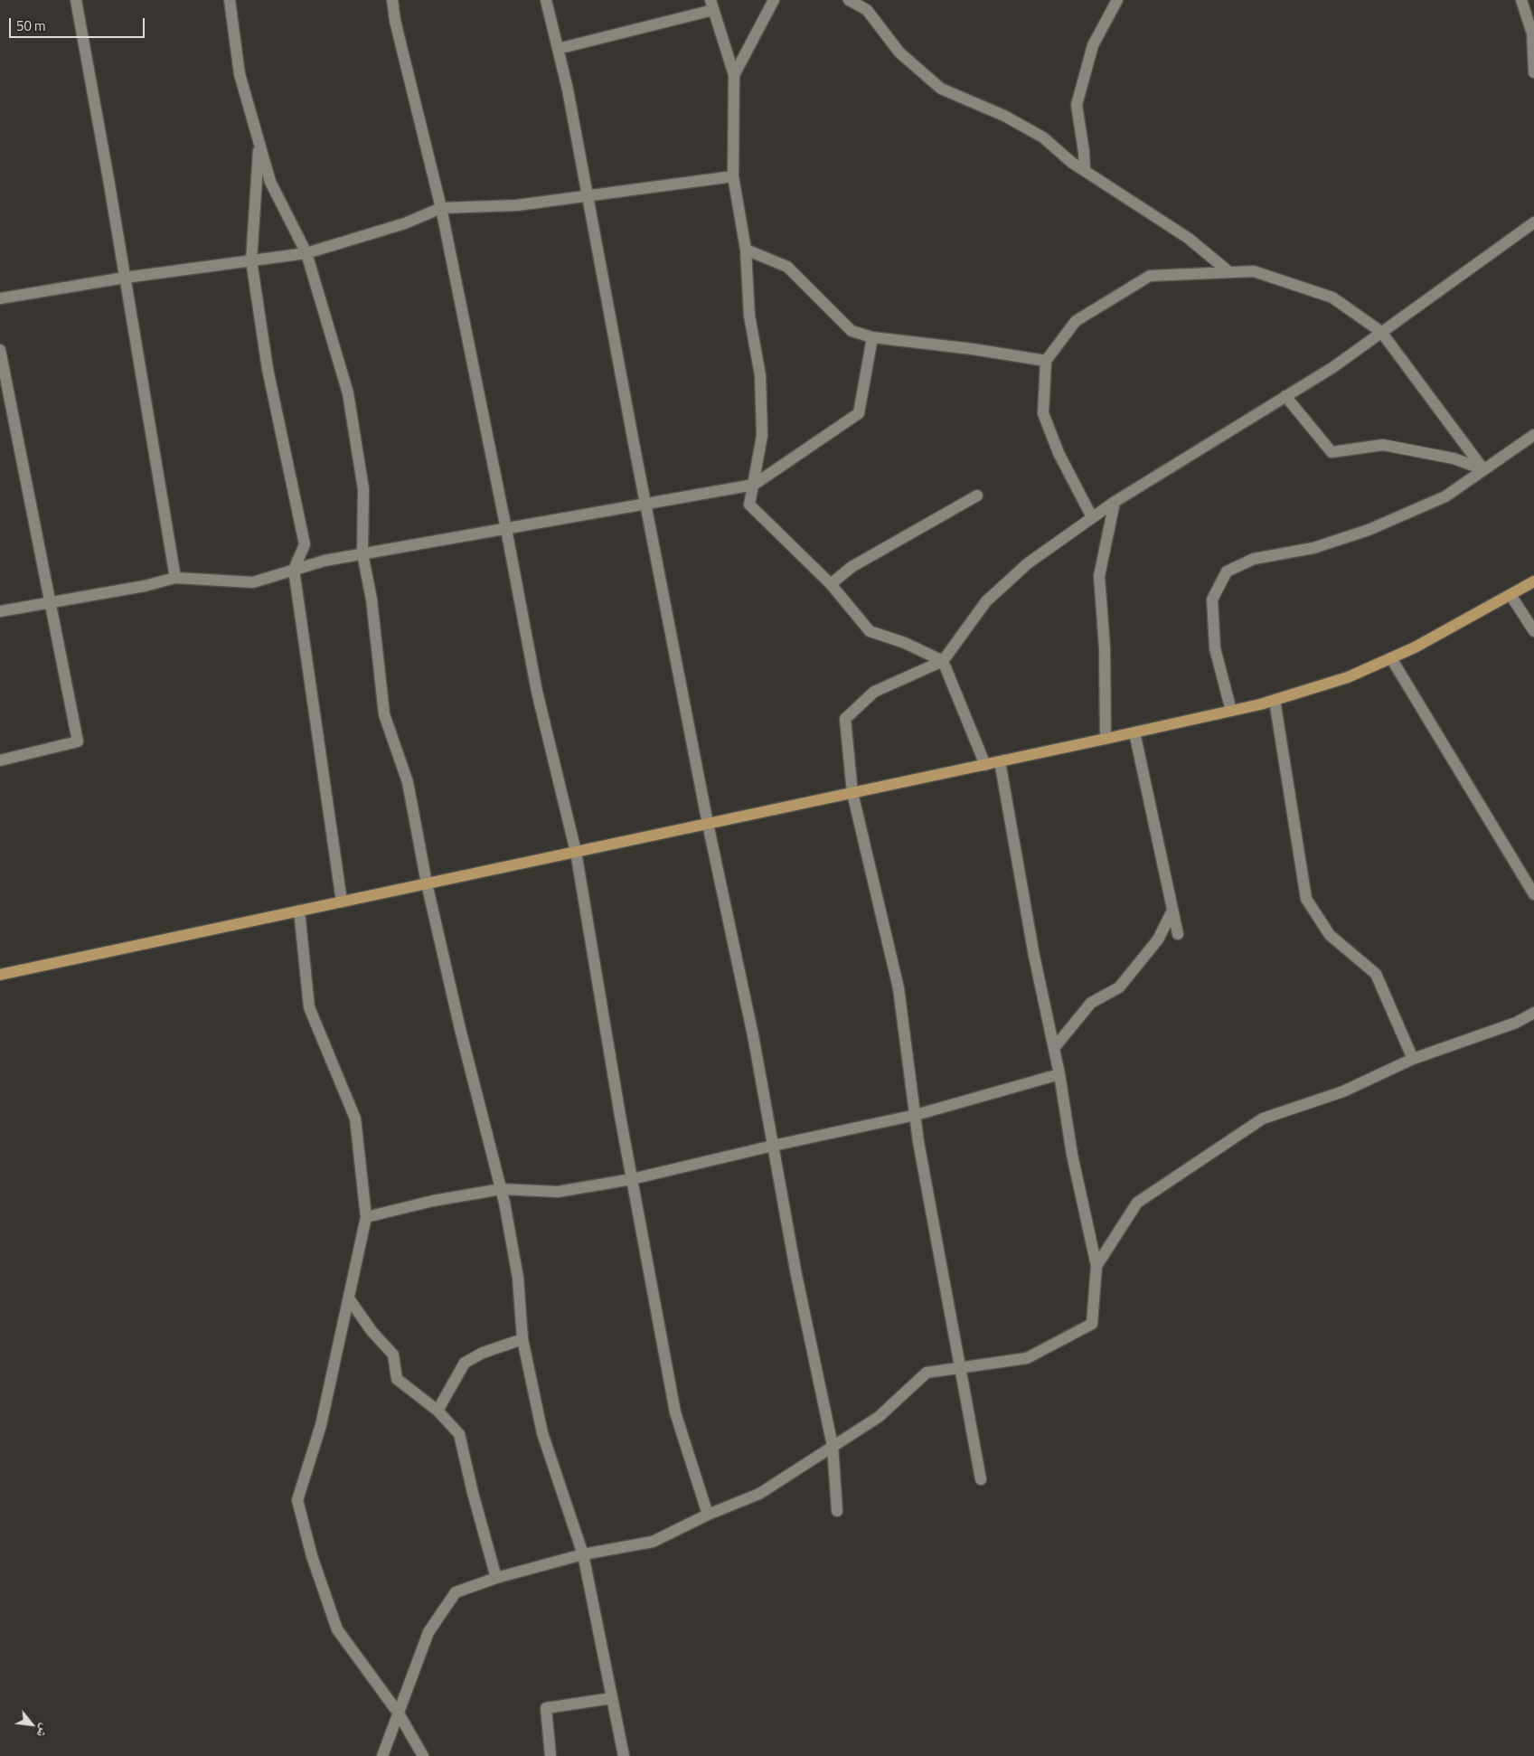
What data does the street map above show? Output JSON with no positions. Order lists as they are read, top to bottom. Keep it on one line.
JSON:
{"scale_bar":"50 m","north":"bottom right"}
